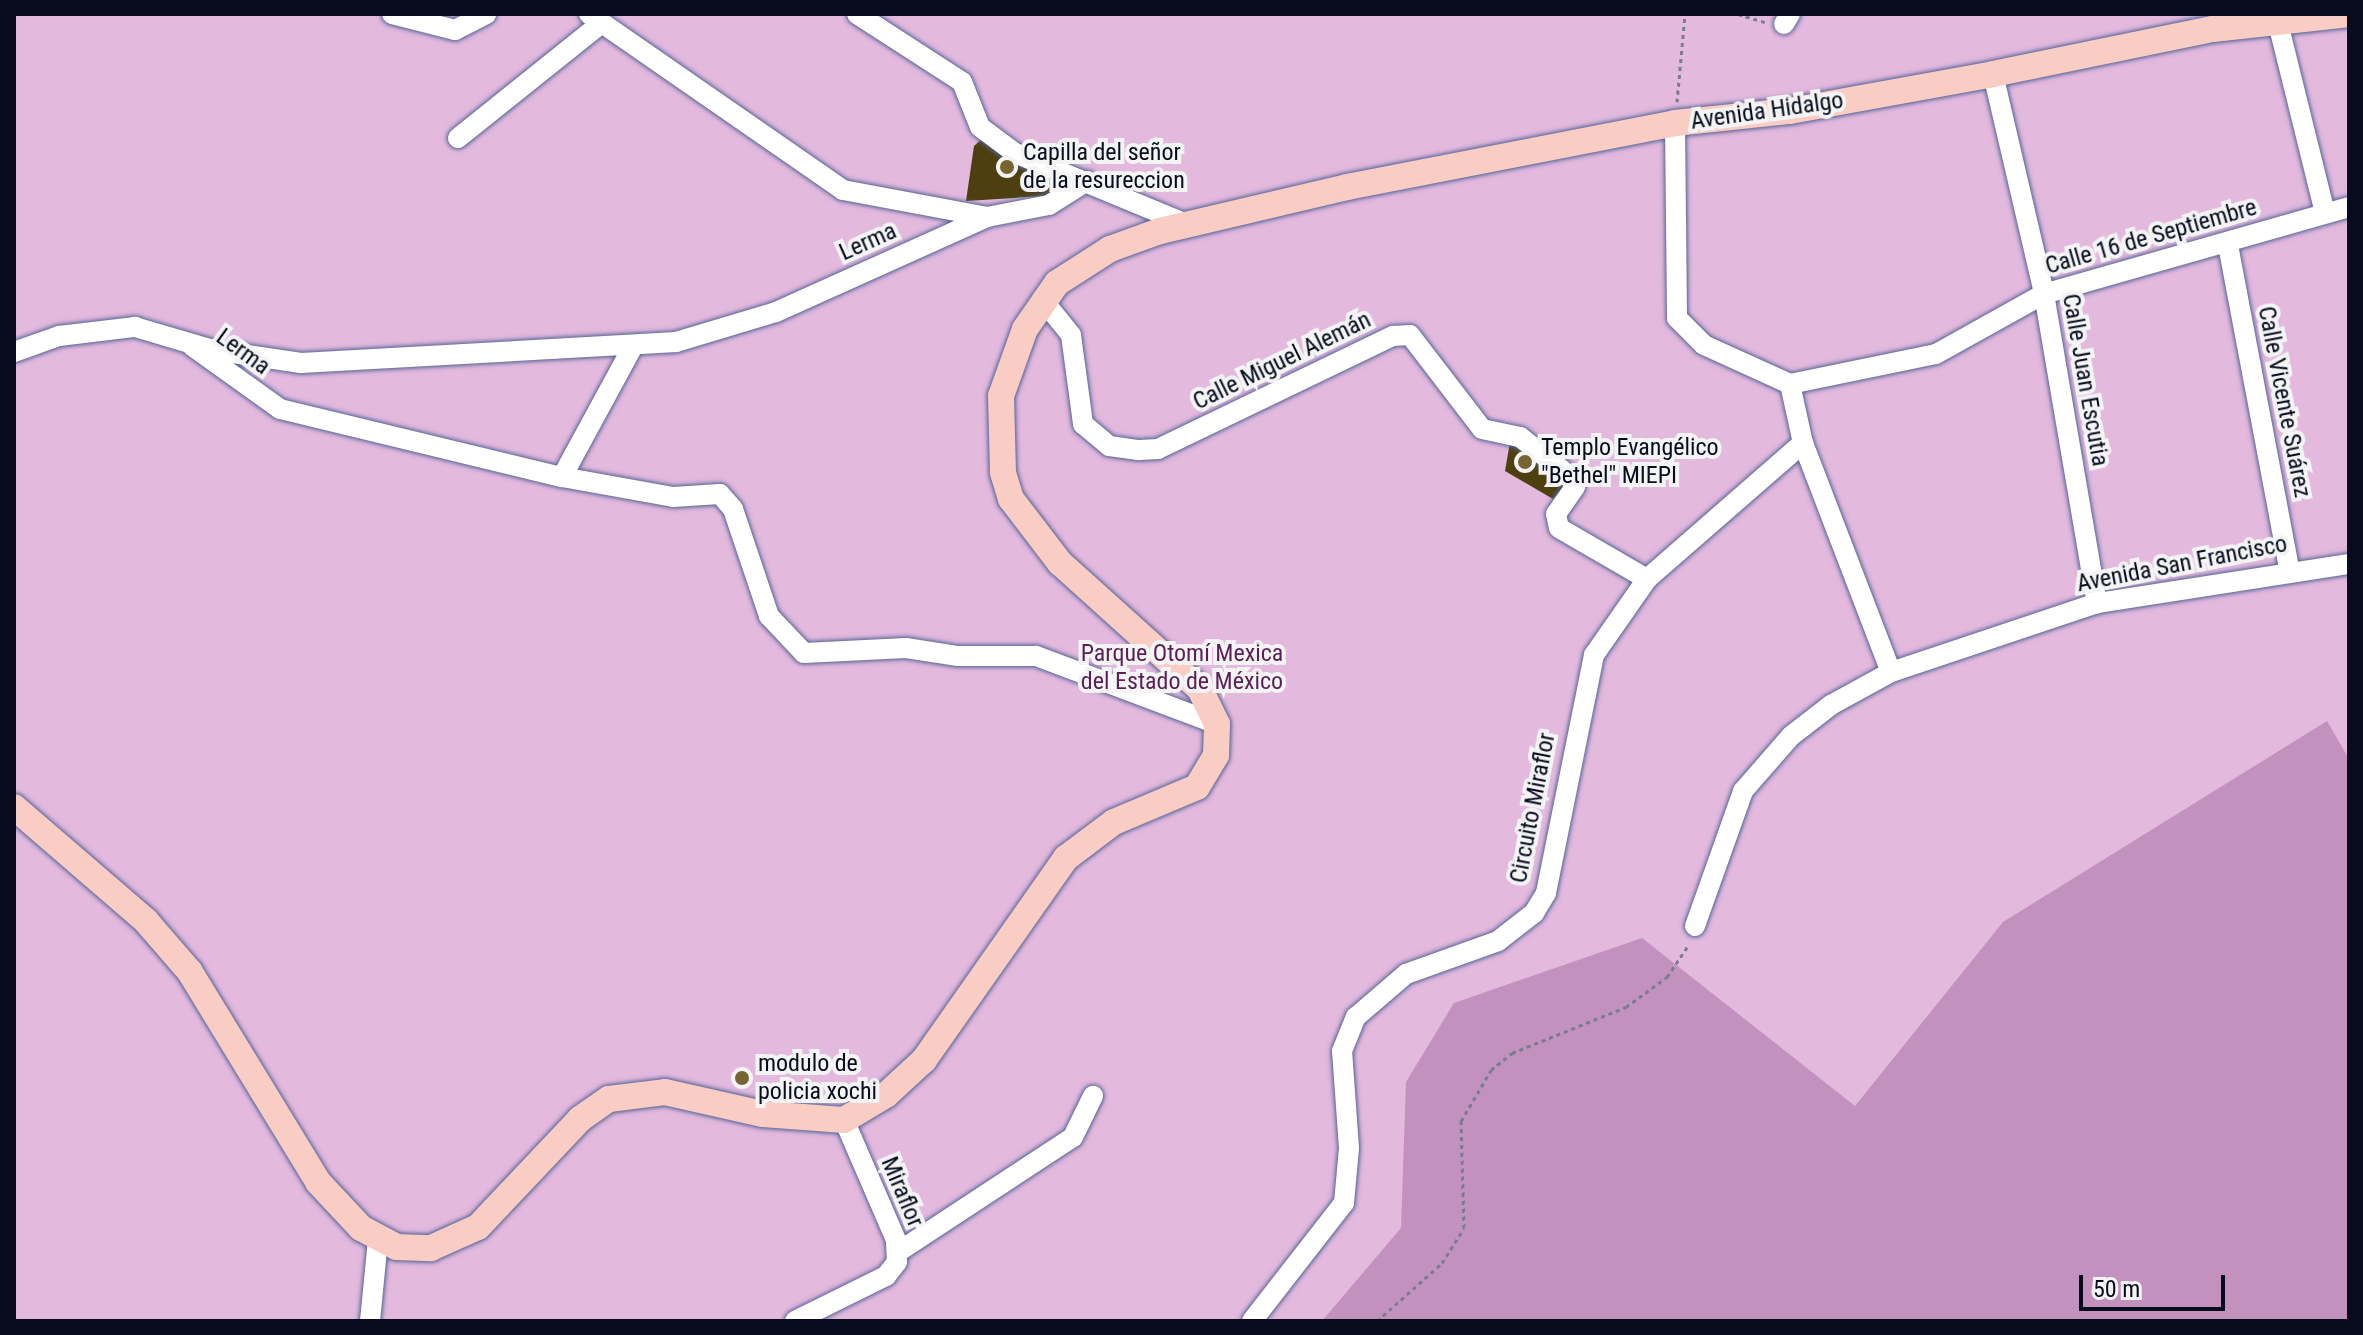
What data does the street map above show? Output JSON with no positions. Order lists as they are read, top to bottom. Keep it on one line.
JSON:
{"streets":{"main road":["Avenida Hidalgo"],"street":["Calle 16 de Septiembre","Lerma","Calle Miguel Alemán","Calle Juan Escutia","Calle Vicente Suárez","Avenida San Francisco","Circuito Miraflor","Miraflor"]},"crossings":[["Avenida Hidalgo","Calle Miguel Alemán"],["Avenida Hidalgo","Calle Juan Escutia"],["Calle 16 de Septiembre","Calle Juan Escutia"],["Calle 16 de Septiembre","Calle Vicente Suárez"],["Calle Miguel Alemán","Circuito Miraflor"],["Calle Juan Escutia","Avenida San Francisco"],["Calle Vicente Suárez","Avenida San Francisco"]],"parks":["Parque Otomí Mexica del Estado de México"],"places":["Capilla del señor de la resureccion","Templo Evangélico \"Bethel\" MIEPI","modulo de policia xochi"],"scale_bar":"50 m"}
